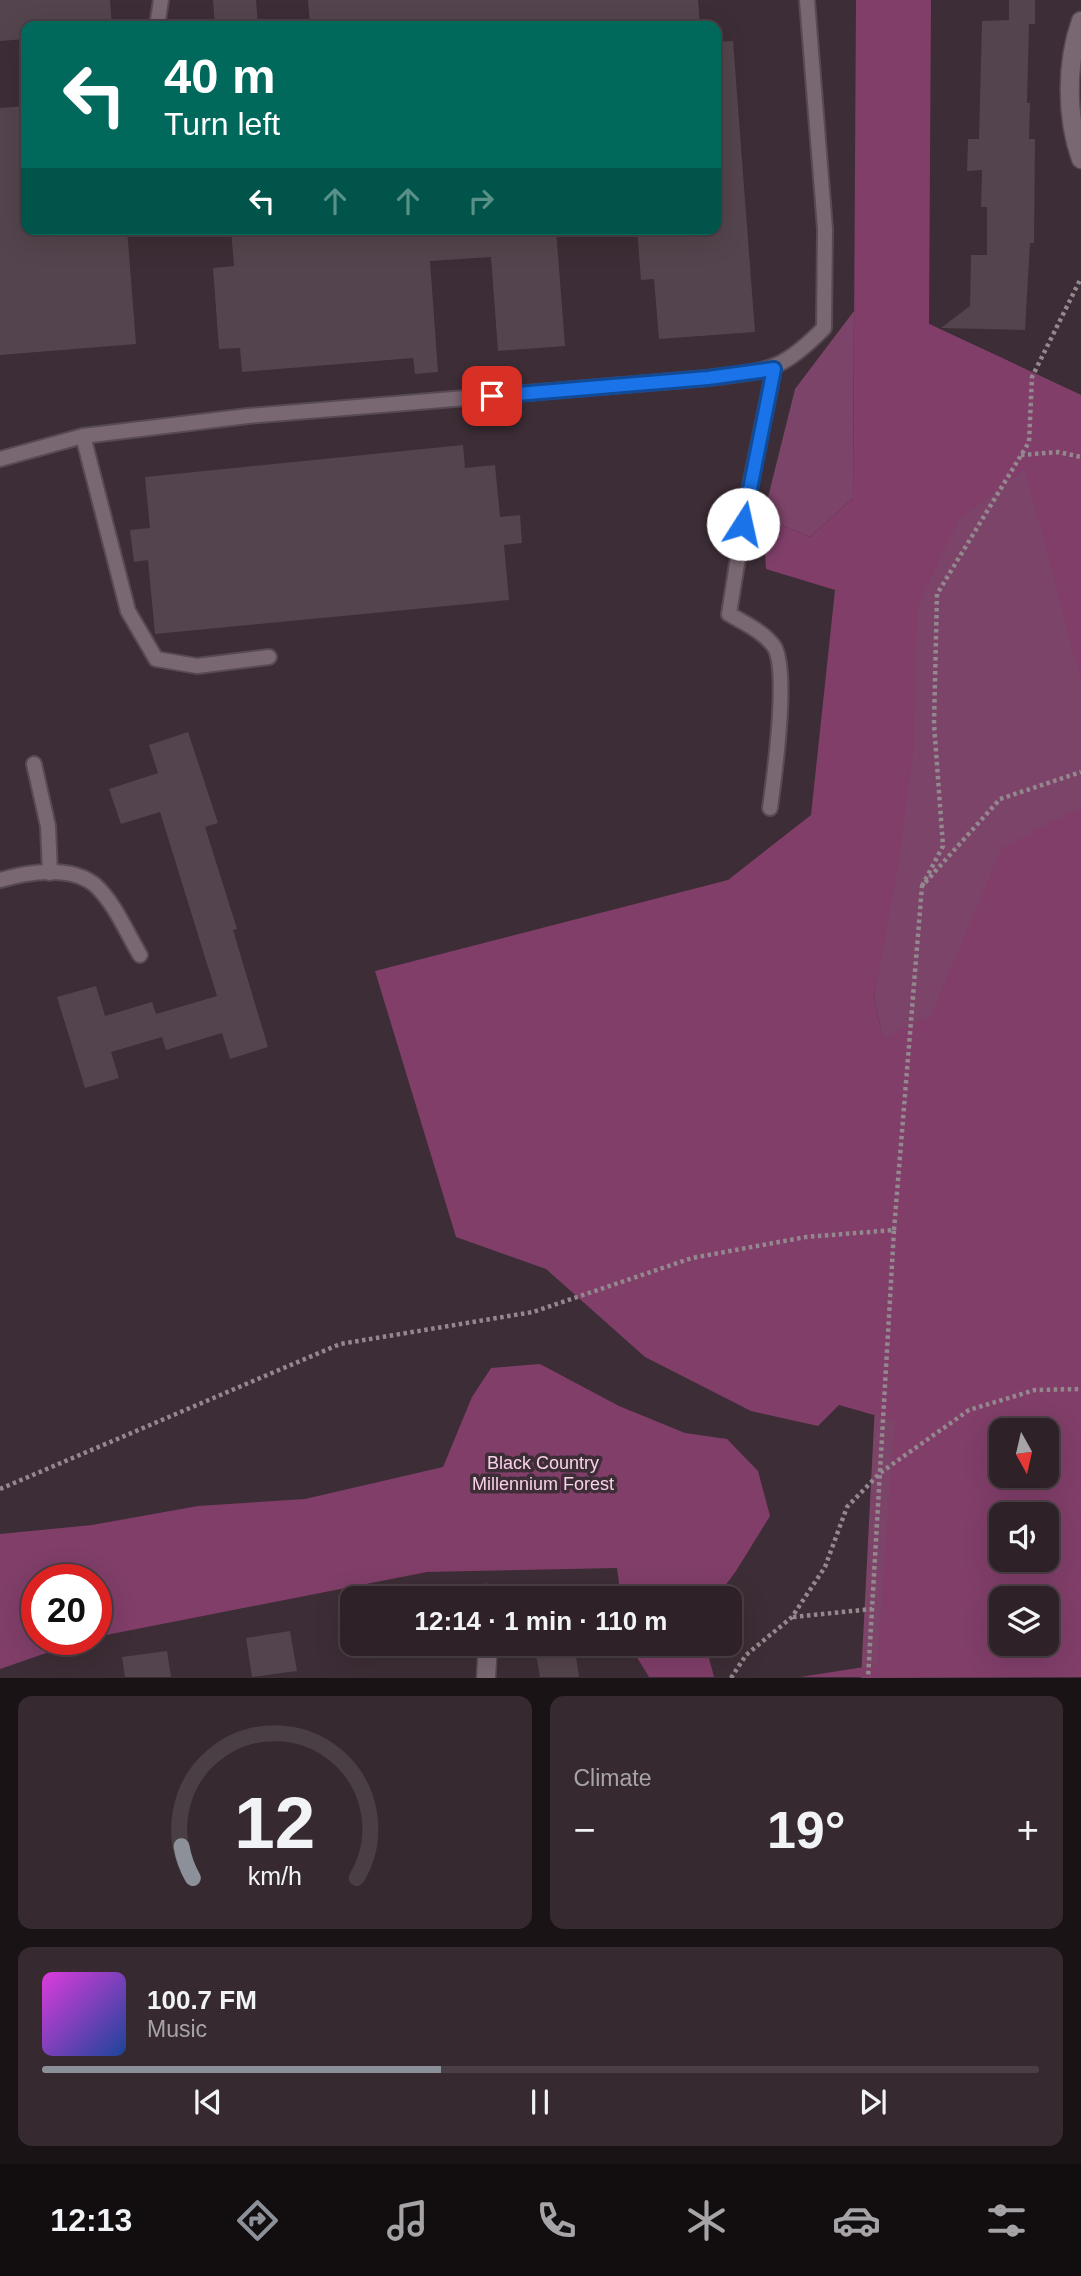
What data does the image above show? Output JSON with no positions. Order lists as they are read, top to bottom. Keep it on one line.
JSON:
{"parks":["Black Country Millennium Forest"],"north":"bottom","page":{"turn":["40 m","Turn left"],"limit":"20","trip":"12:14 · 1 min · 110 m","tile":"Climate","heat":["−","19°","+"],"song":["100.7 FM","Music"],"tabs":"12:13","gauge":["12","km/h"]}}
